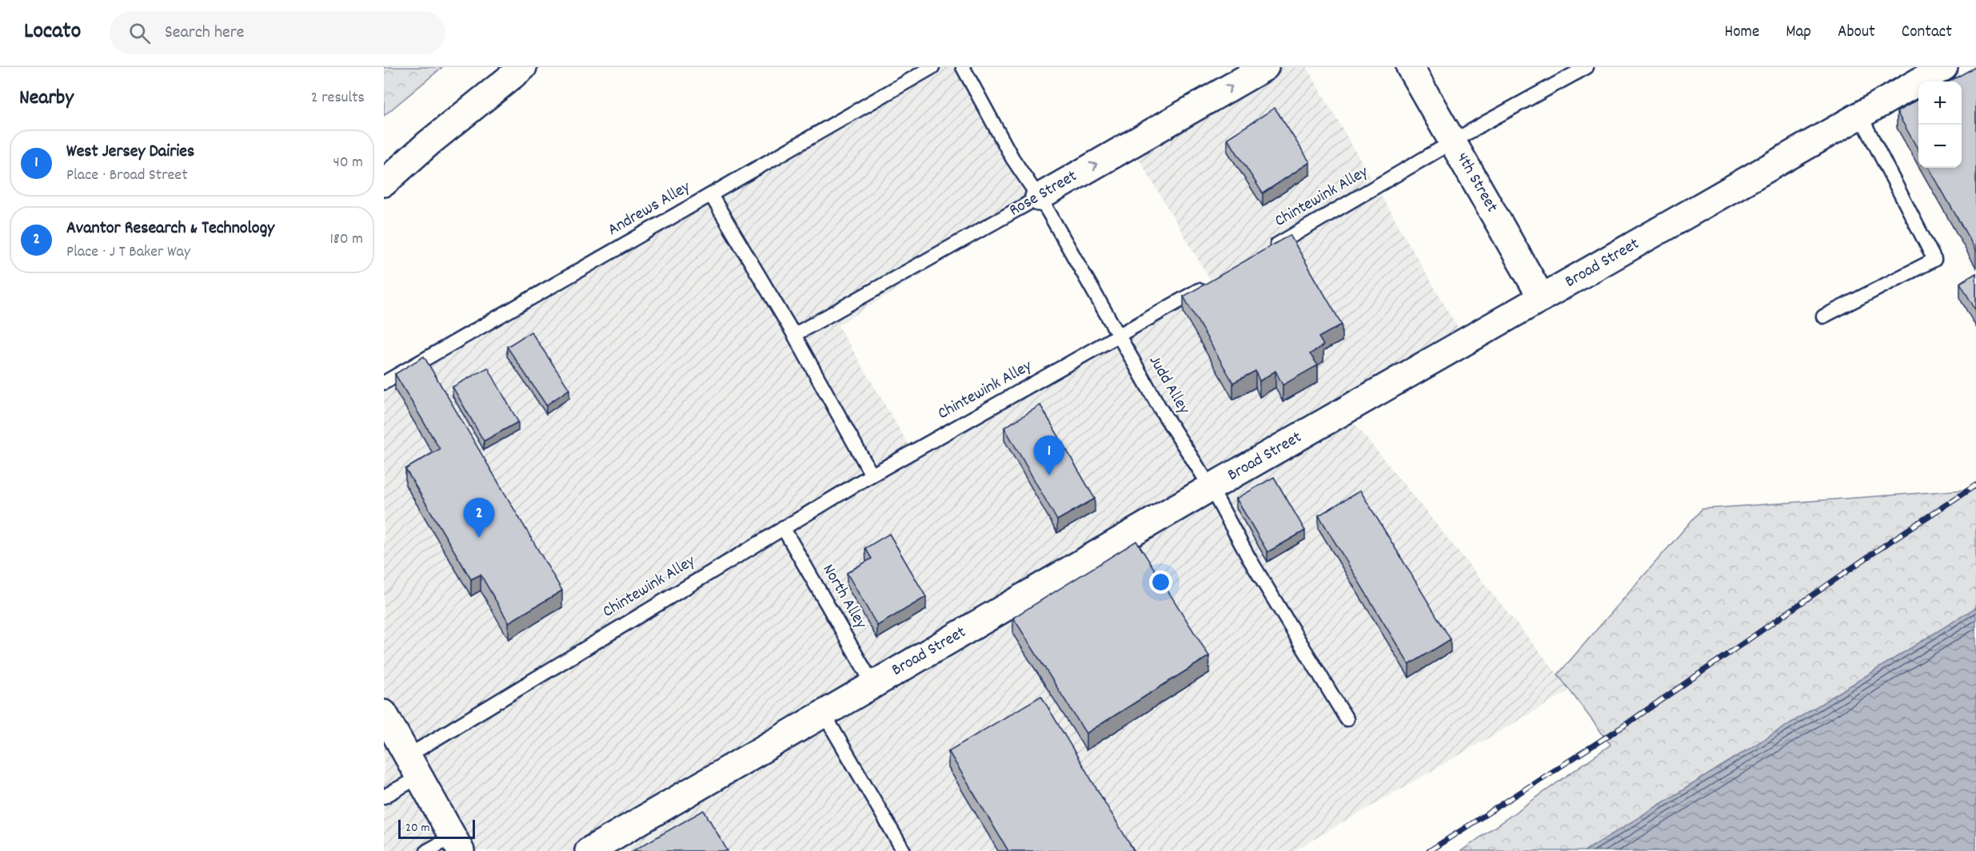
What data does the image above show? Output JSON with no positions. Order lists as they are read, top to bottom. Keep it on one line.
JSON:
{"streets":{"street":["4th Street","Rose Street","Broad Street"],"lane":["Chintewink Alley","Andrews Alley","Judd Alley","North Alley"]},"crossings":[["4th Street","Chintewink Alley"],["4th Street","Broad Street"],["Rose Street","Judd Alley"],["Chintewink Alley","Judd Alley"],["Chintewink Alley","North Alley"],["Broad Street","Judd Alley"],["Broad Street","North Alley"]],"one_way":["Rose Street"],"scale_bar":"20 m","page":{"header":"Locato","search":"Search here","nav":["Home","Map","About","Contact"],"heading":["Nearby","2 results"],"map_buttons":["+","−"],"list":[{"mark":"1","name":"West Jersey Dairies","note":"Place · Broad Street","value":"40 m"},{"mark":"2","name":"Avantor Research & Technology","note":"Place · J T Baker Way","value":"180 m"}],"pins":["1","2"],"scale":"20 m"}}
